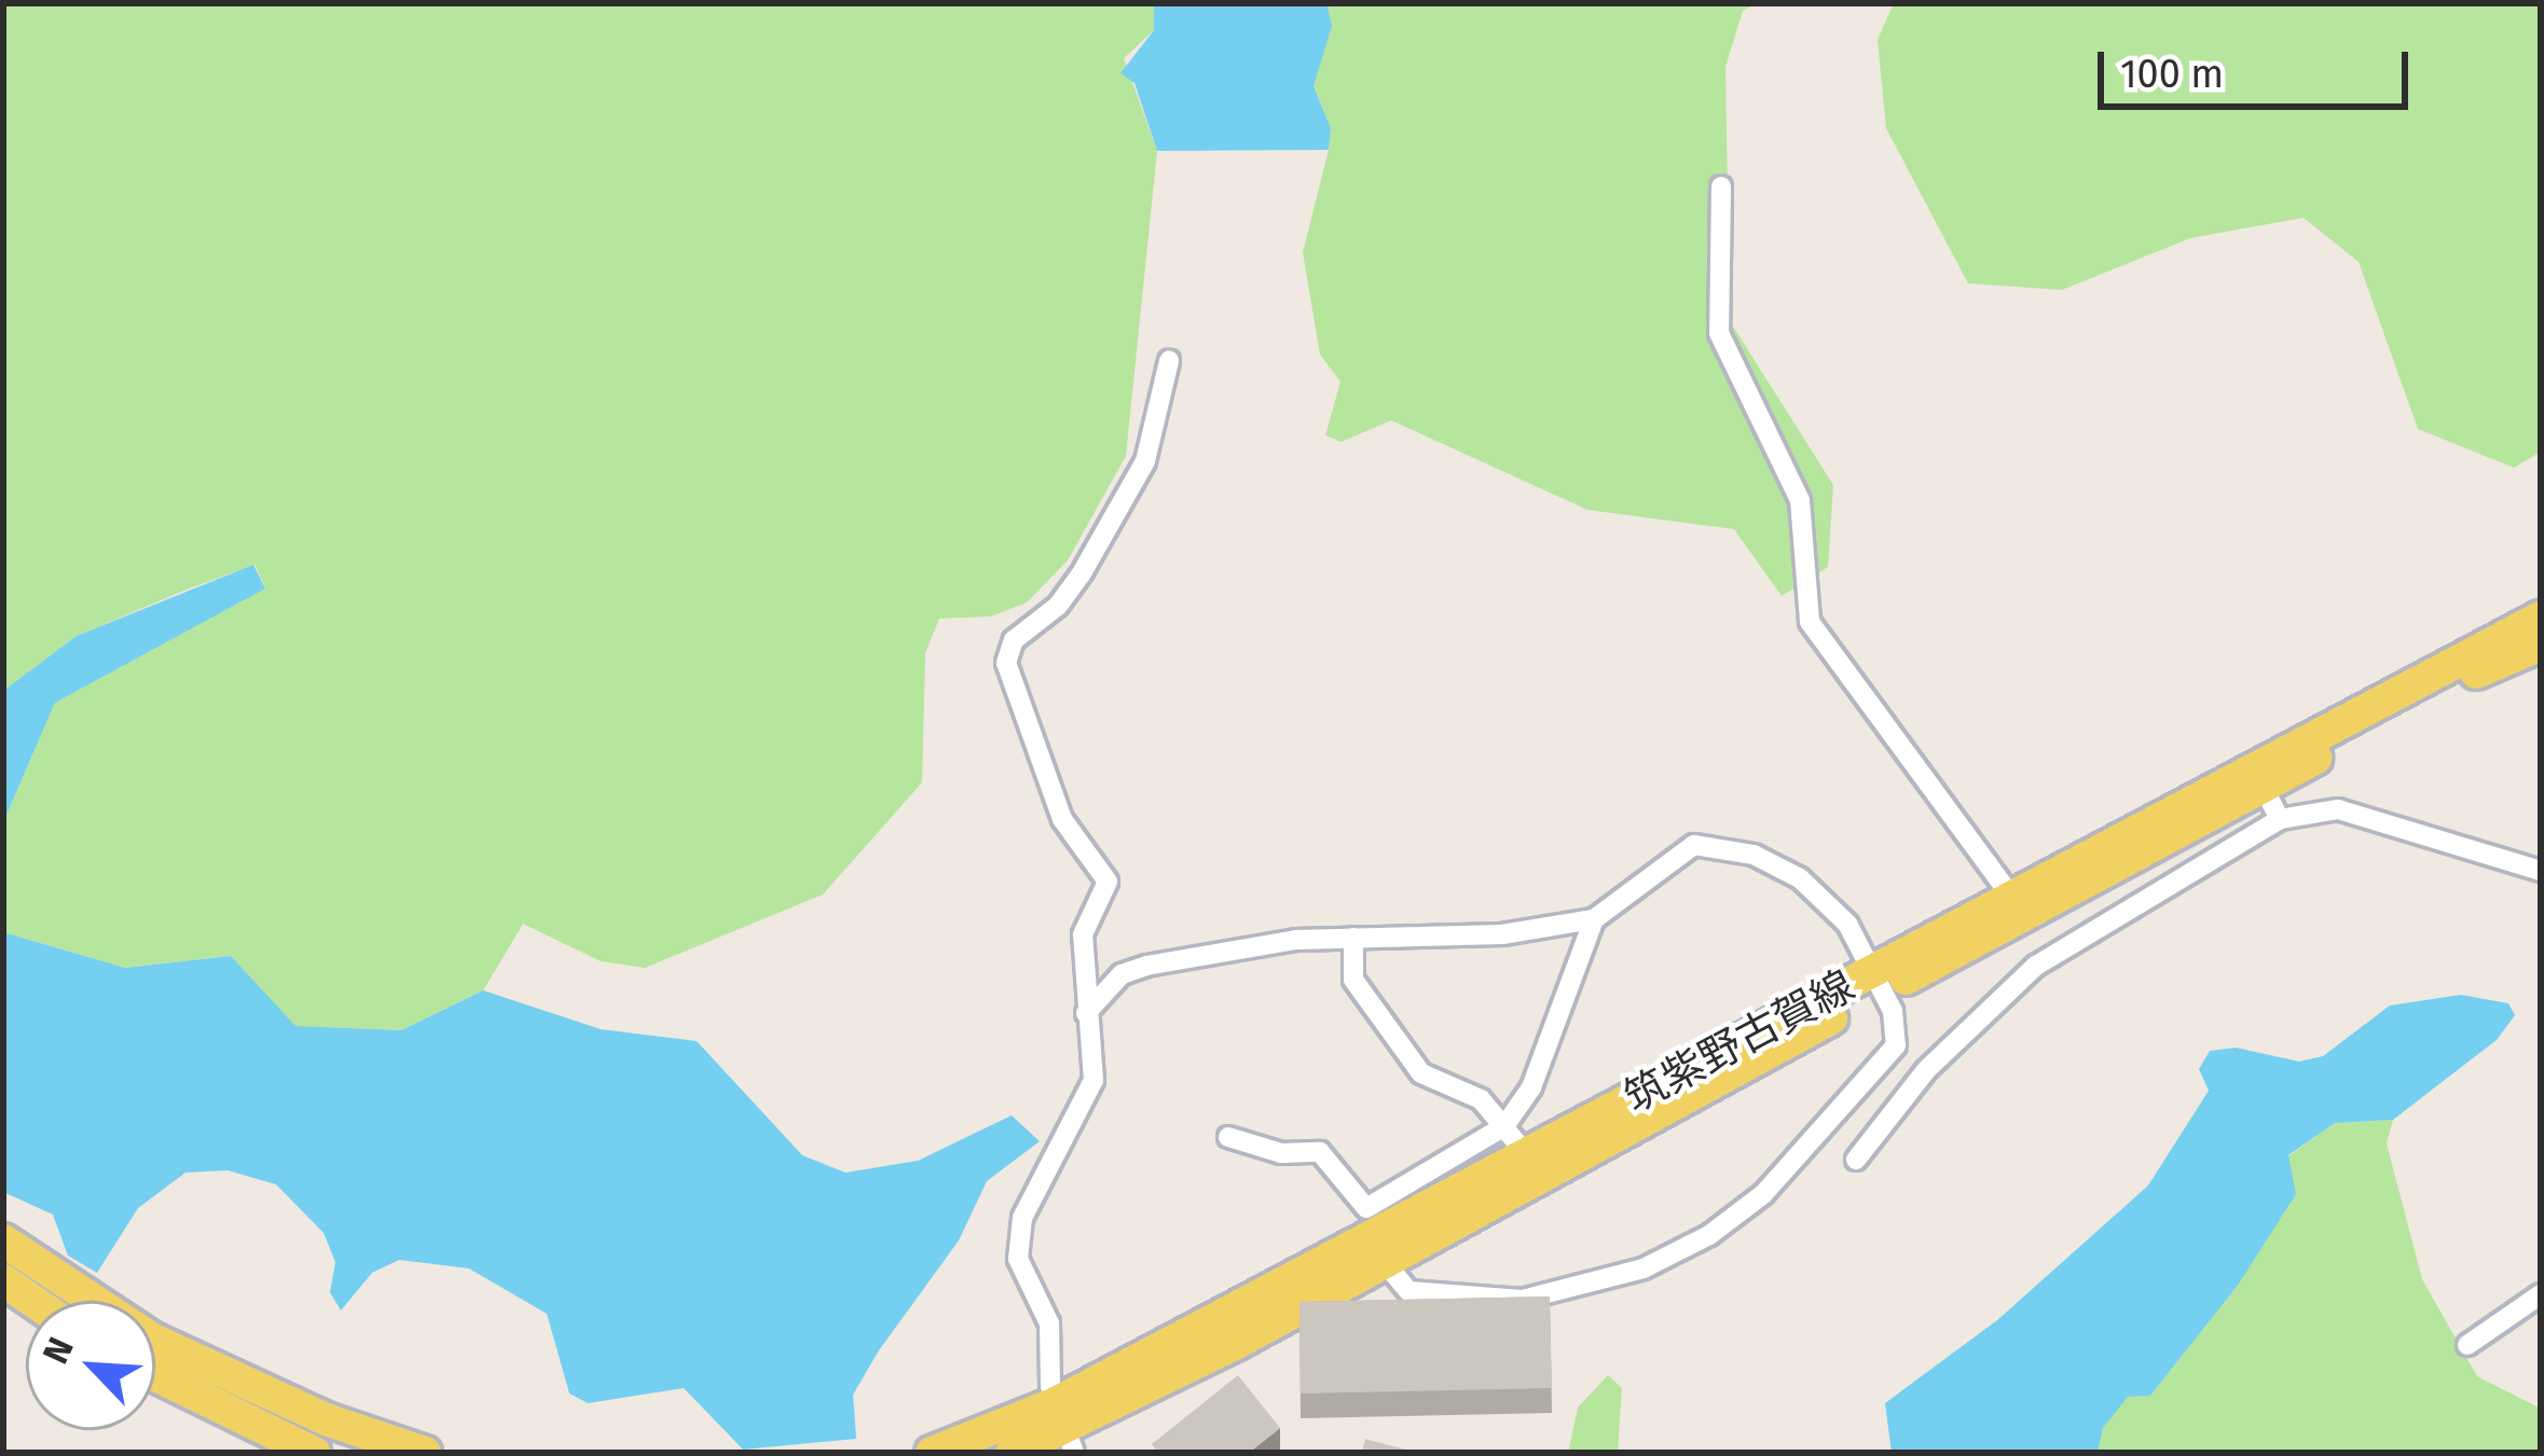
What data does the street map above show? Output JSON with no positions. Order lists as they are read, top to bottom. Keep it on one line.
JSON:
{"streets":{"main road":["筑紫野古賀線"]},"scale_bar":"100 m","north":"top left"}
